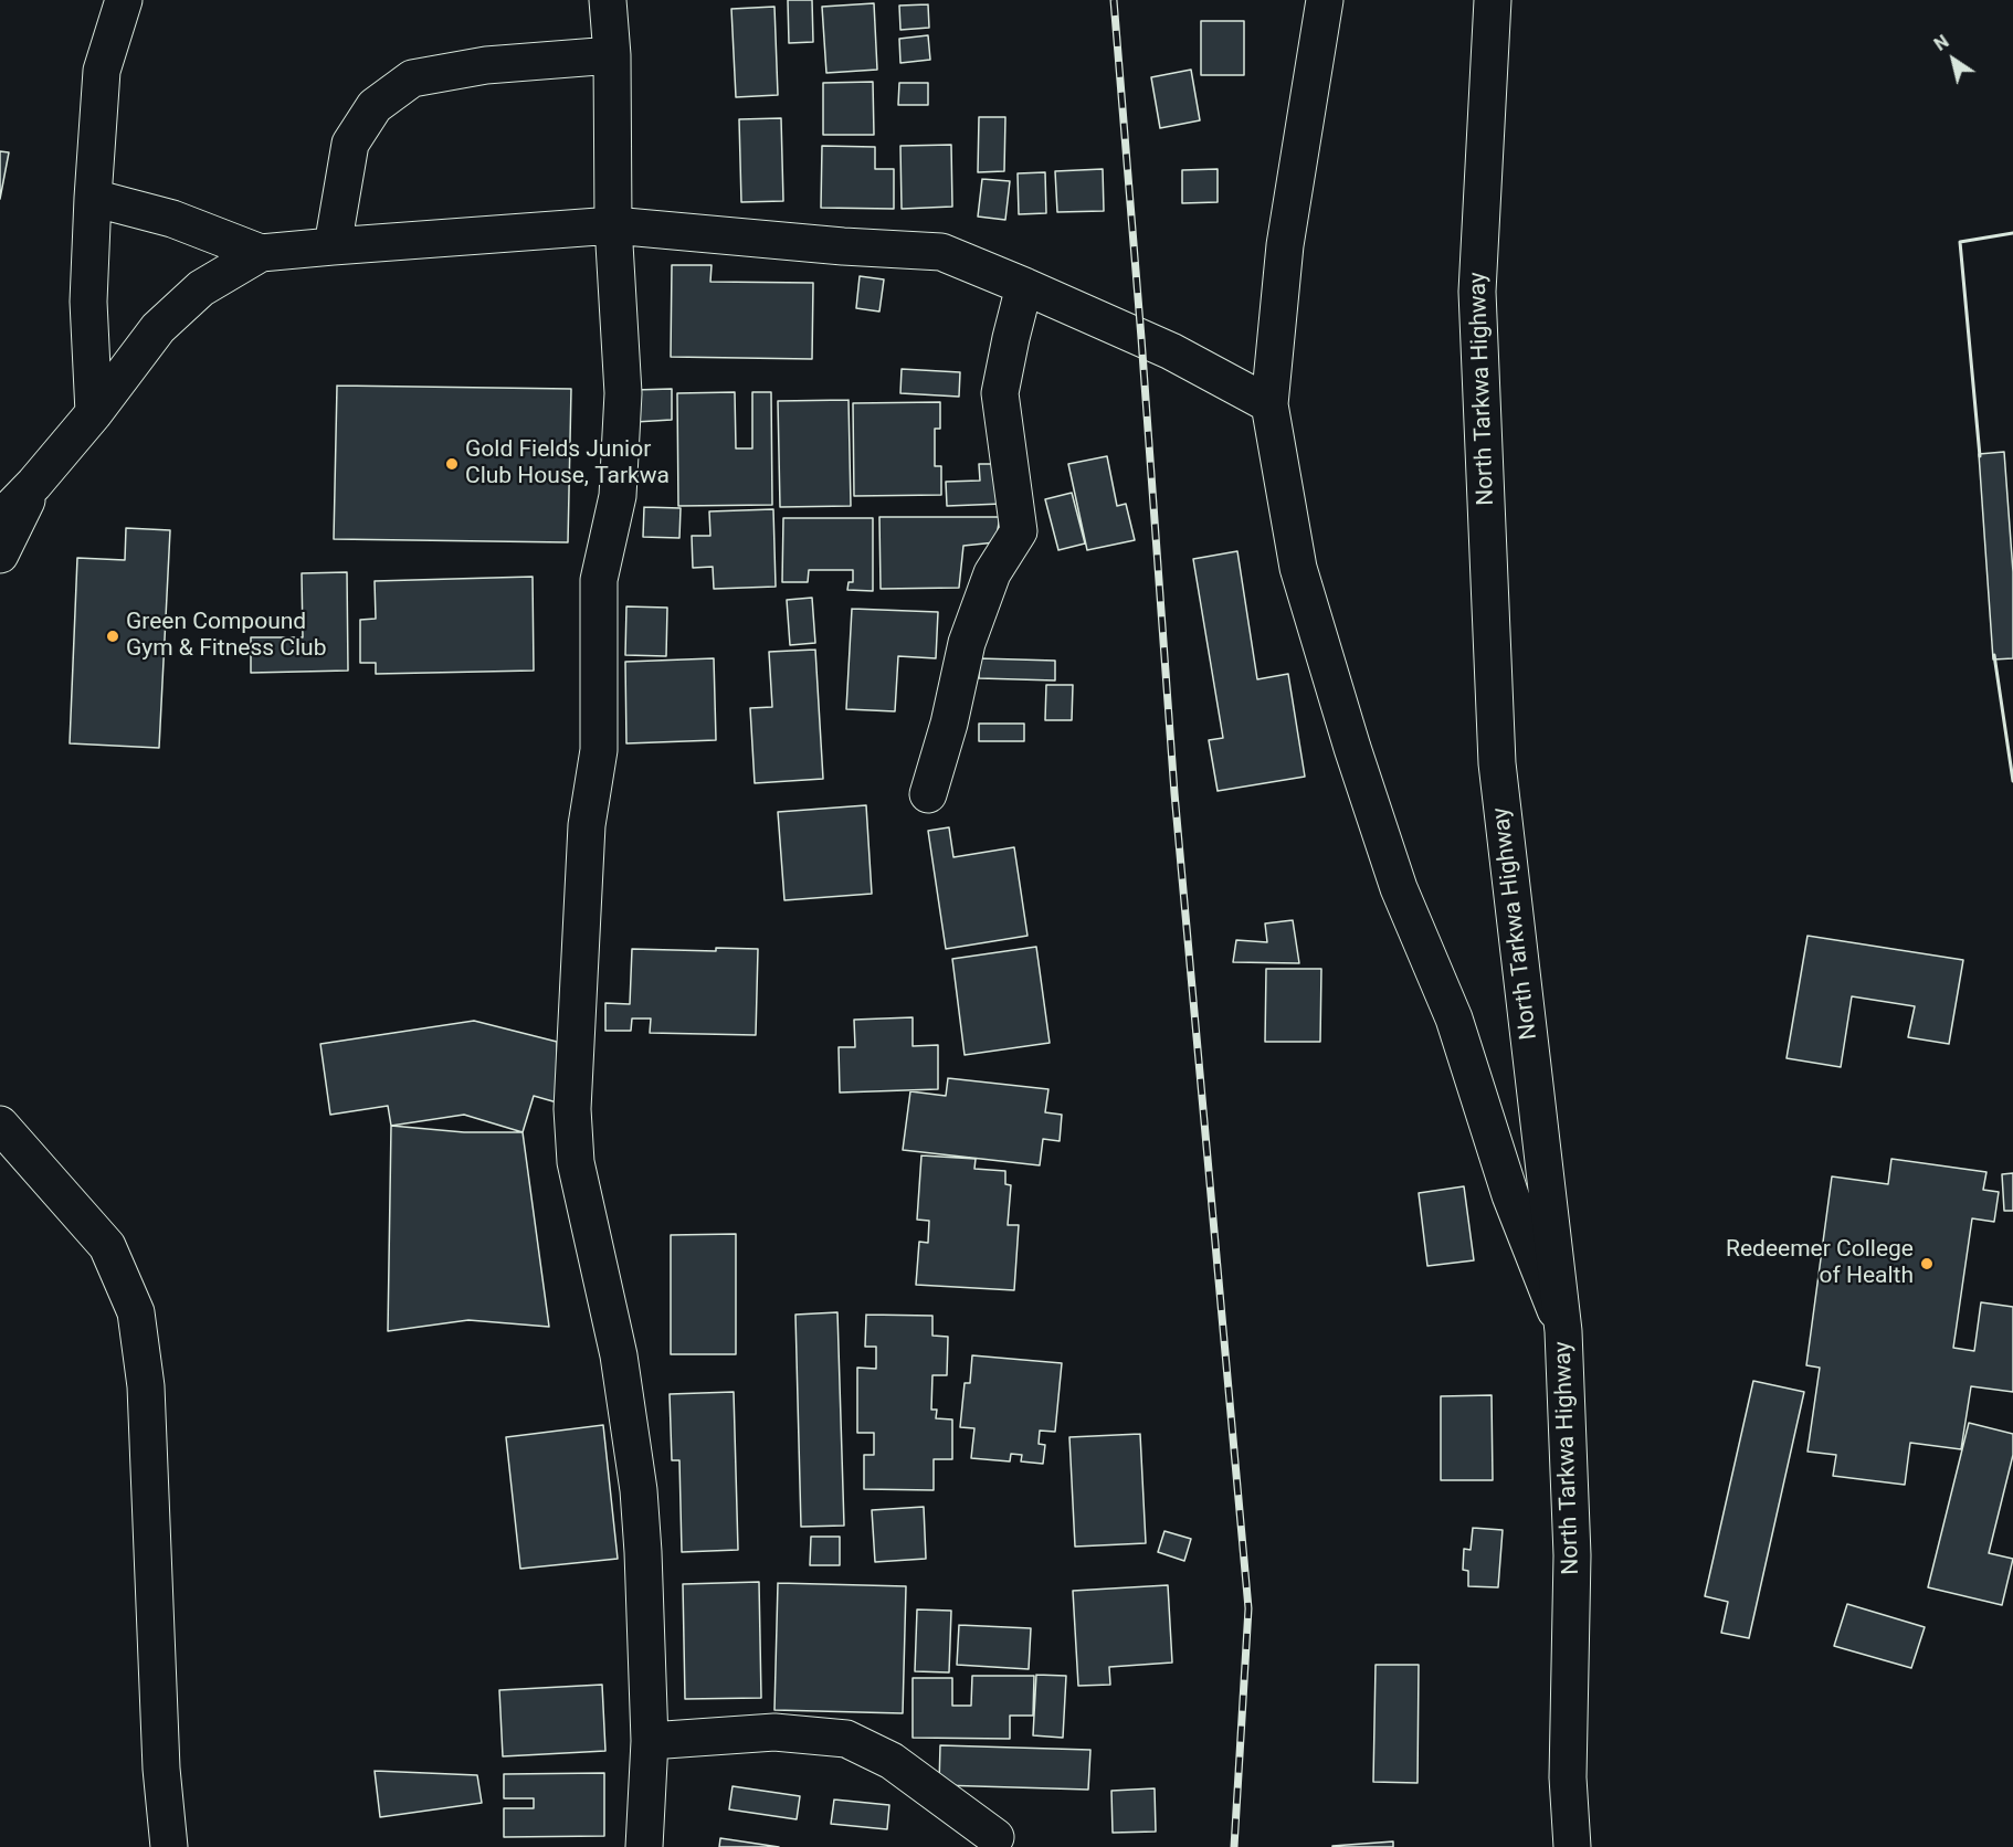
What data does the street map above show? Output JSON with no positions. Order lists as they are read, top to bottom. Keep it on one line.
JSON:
{"streets":{"street":["North Tarkwa Highway"]},"places":["Gold Fields Junior Club House, Tarkwa","Green Compound Gym & Fitness Club","Redeemer College of Health"],"north":"top left"}
